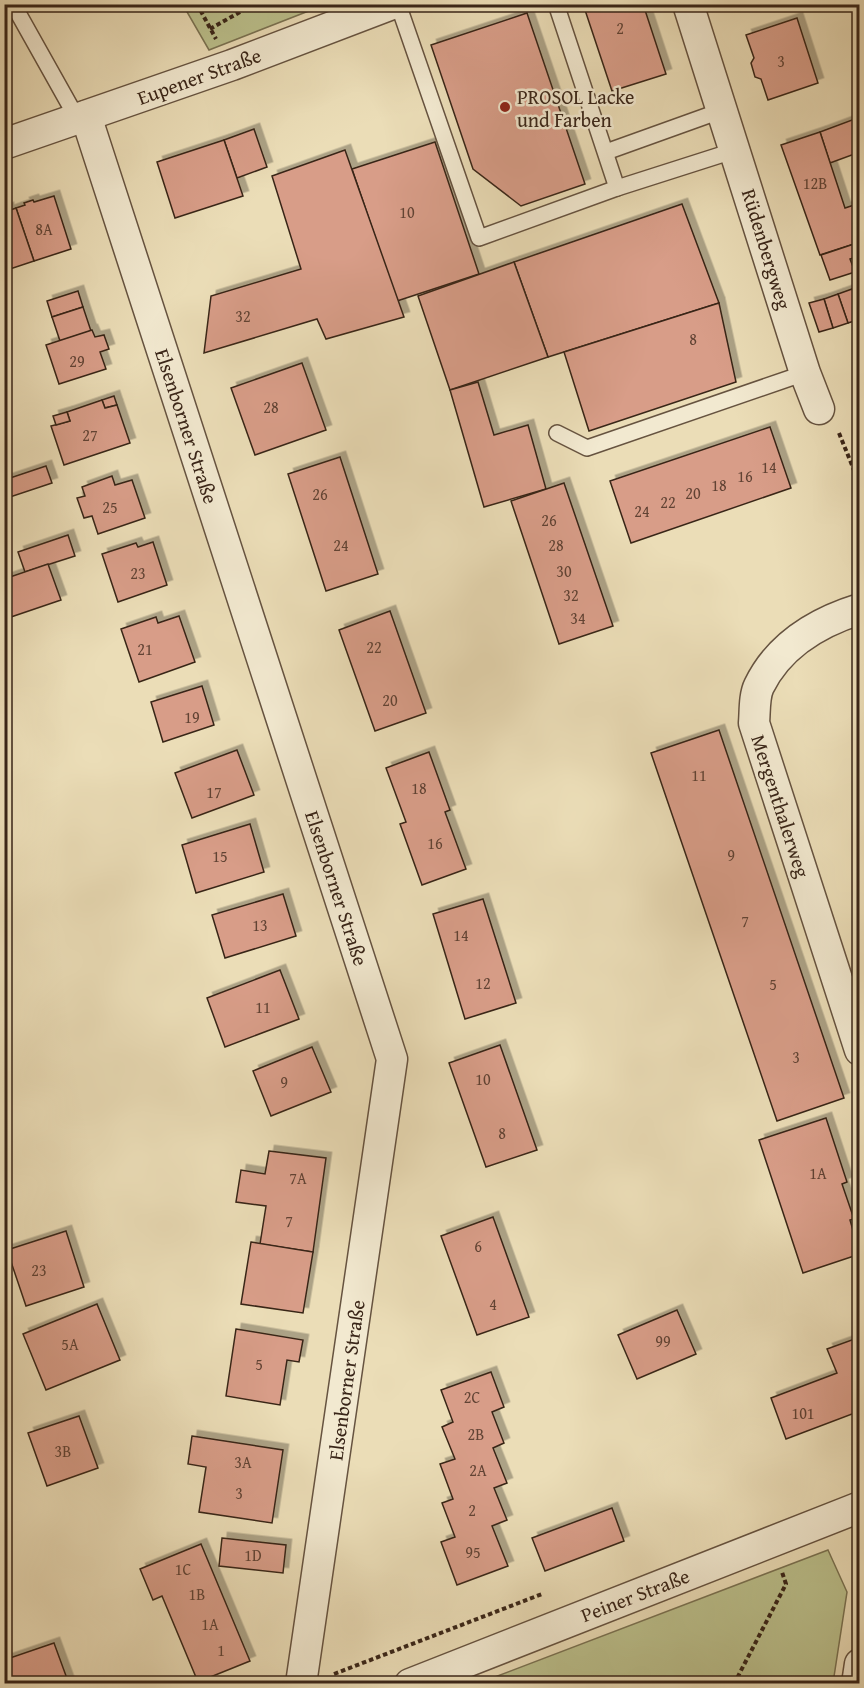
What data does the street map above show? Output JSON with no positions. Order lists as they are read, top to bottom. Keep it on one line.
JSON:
{"streets":{"street":["Eupener Straße","Rüdenbergweg","Elsenborner Straße","Mergenthalerweg","Peiner Straße"]},"crossings":[["Eupener Straße","Elsenborner Straße"]],"places":["PROSOL Lacke und Farben"],"house_numbers":["2","3","12B","10","8A","32","8","29","28","27","14","16","18","20","26","22","25","24","26","24","28","30","23","32","34","22","21","20","19","11","18","17","16","9","15","7","13","14","12","5","11","3","10","9","8","1A","7A","7","6","23","4","99","5A","5","2C","101","2B","3B","3A","2A","3","2","95","1D","1C","1B","1A","1"]}
